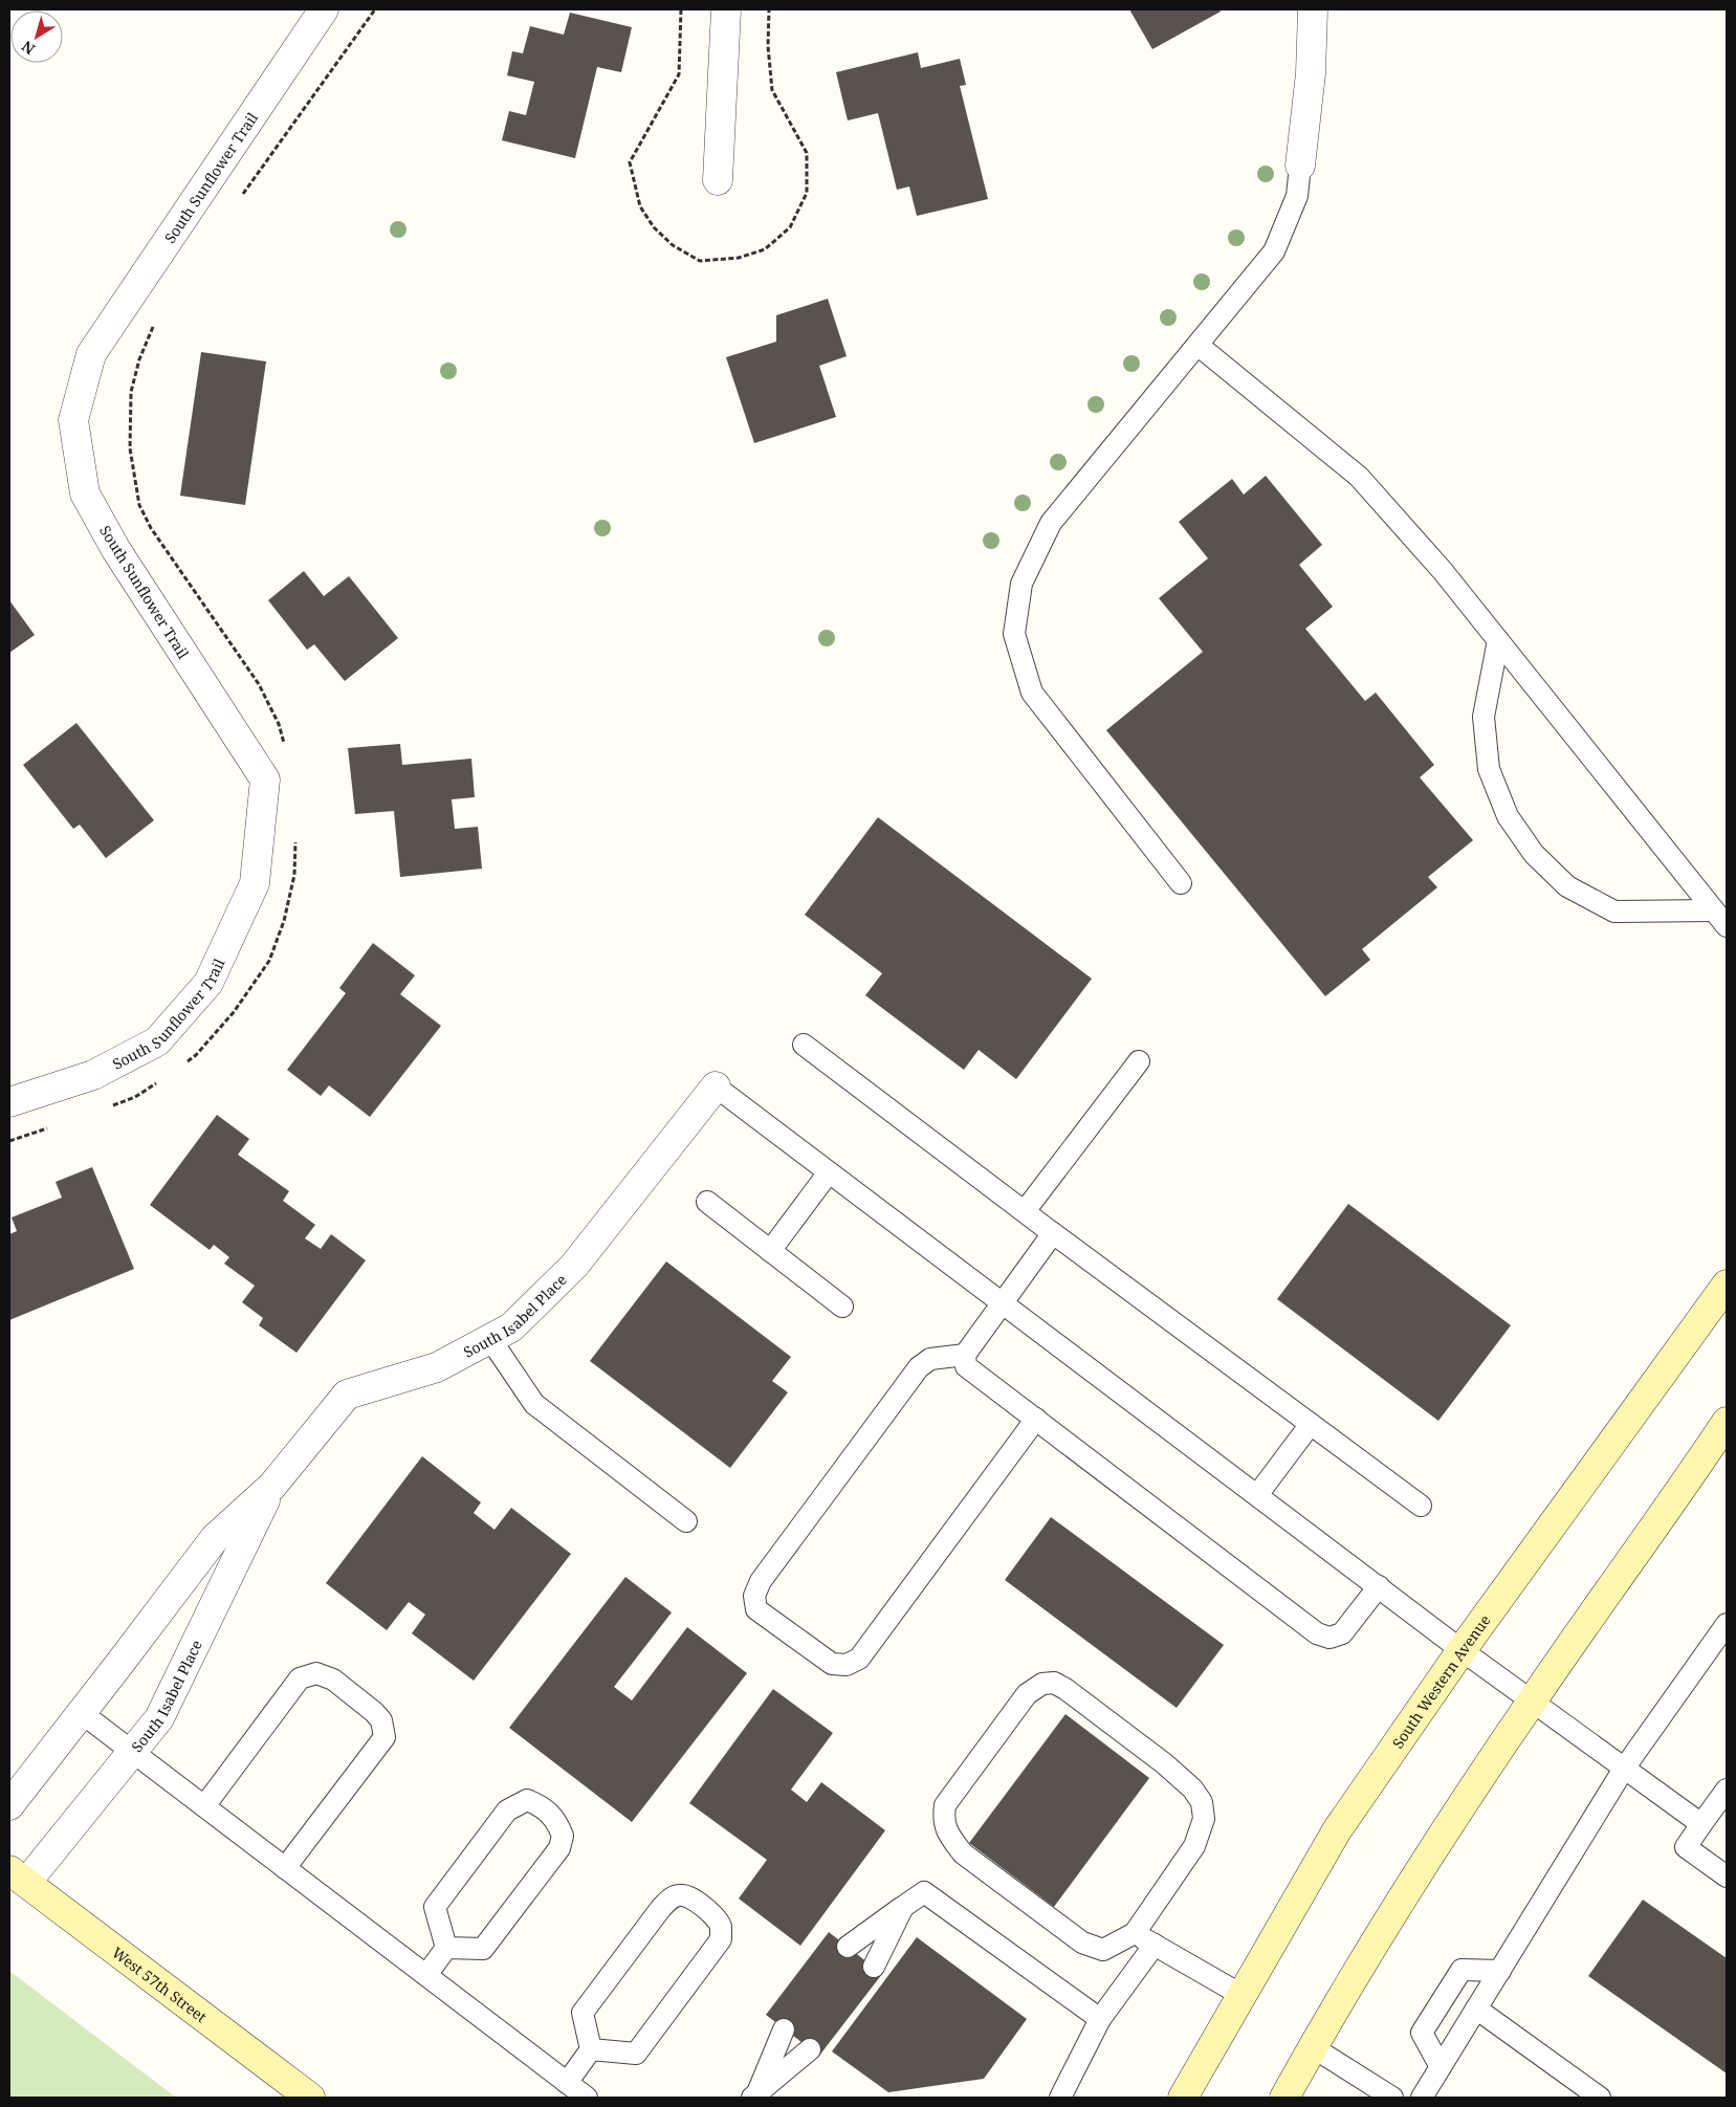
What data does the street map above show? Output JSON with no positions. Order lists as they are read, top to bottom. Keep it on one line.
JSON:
{"streets":{"main road":["South Western Avenue","West 57th Street"],"street":["South Sunflower Trail","South Isabel Place"]},"crossings":[["South Isabel Place","West 57th Street"]],"north":"bottom left"}
